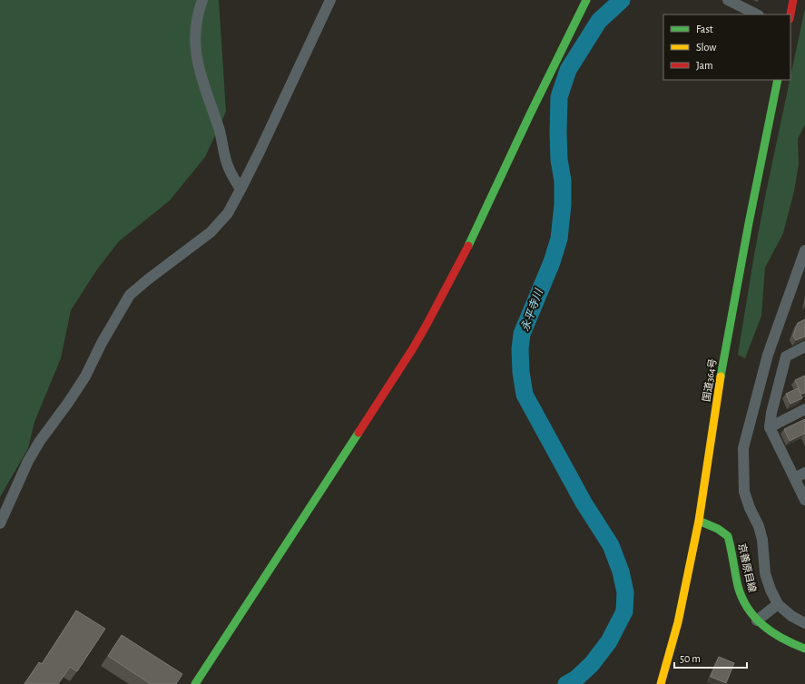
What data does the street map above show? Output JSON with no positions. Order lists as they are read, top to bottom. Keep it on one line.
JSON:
{"streets":{"main road":["国道364号","京善原目線"]},"crossings":[["国道364号","京善原目線"]],"water":["永平寺川"],"legend":["Fast","Slow","Jam"],"scale_bar":"50 m"}
